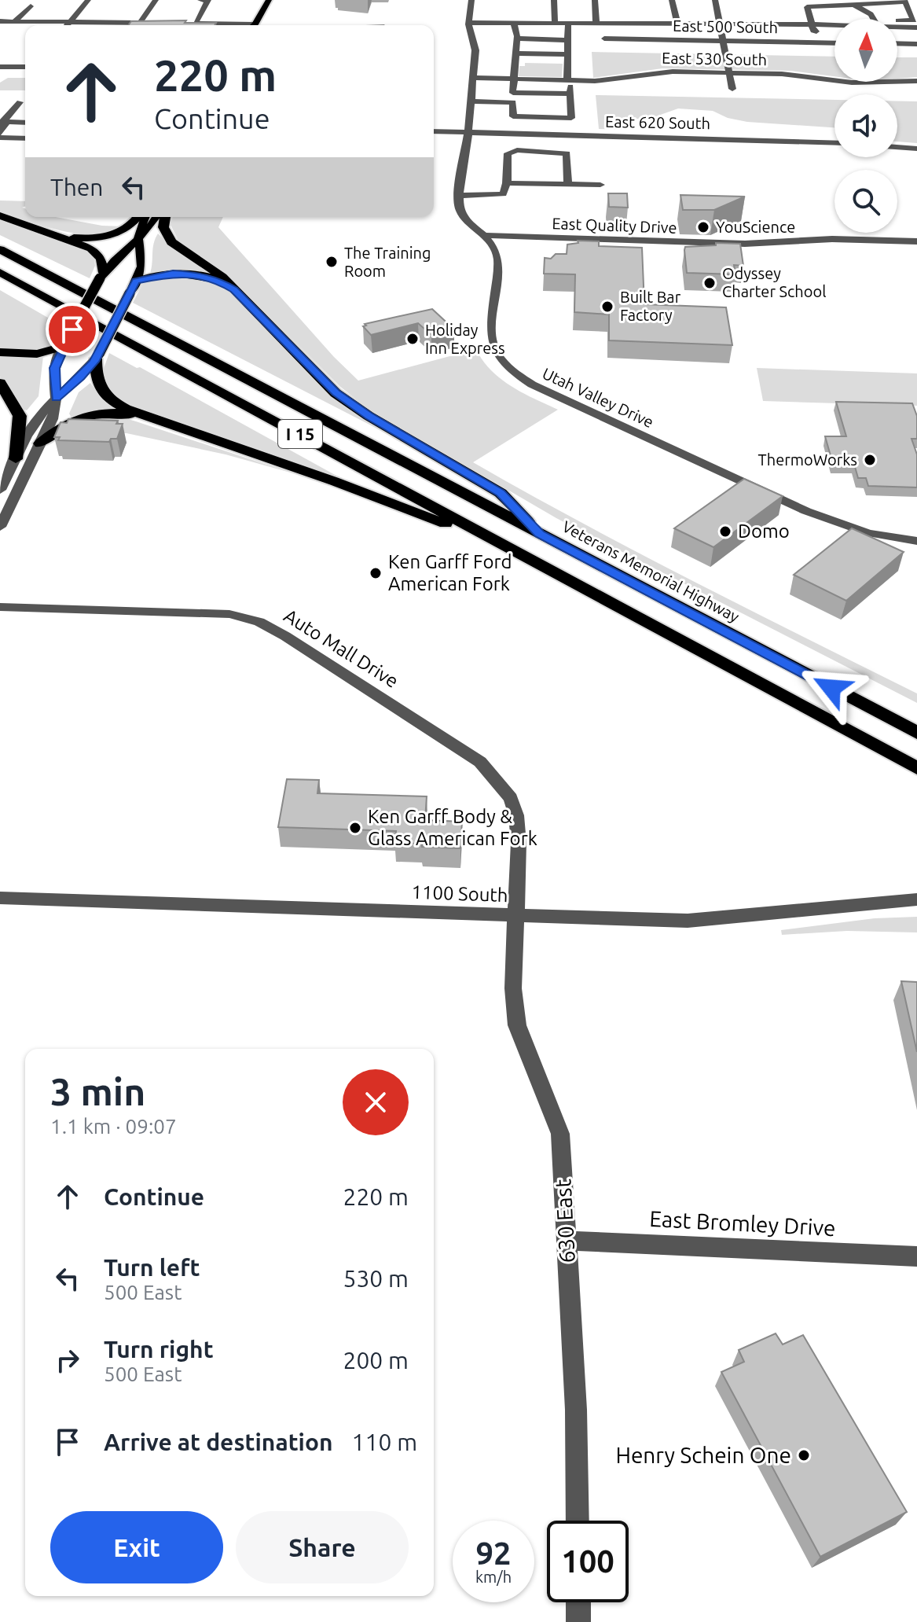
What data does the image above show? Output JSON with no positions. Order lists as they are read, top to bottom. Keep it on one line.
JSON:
{"streets":{"highway":["I 15","Veterans Memorial Highway"],"street":["East 500 South","East 530 South","East 620 South","East Quality Drive","Utah Valley Drive","Auto Mall Drive","1100 South","630 East","East Bromley Drive"]},"crossings":[["East Quality Drive","Utah Valley Drive"],["Auto Mall Drive","1100 South"],["Auto Mall Drive","630 East"],["1100 South","630 East"],["630 East","East Bromley Drive"]],"places":["YouScience","The Training Room","Odyssey Charter School","Built Bar Factory","Holiday Inn Express","ThermoWorks","Domo","Ken Garff Ford American Fork","Ken Garff Body & Glass American Fork","Henry Schein One"],"north":"top","page":{"turn":["220 m","Continue"],"then":"Then","heading":["3 min","1.1 km · 09:07"],"list":[{"name":"Continue","value":"220 m"},{"name":"Turn left","note":"500 East","value":"530 m"},{"name":"Turn right","note":"500 East","value":"200 m"},{"name":"Arrive at destination","value":"110 m"}],"buttons":["Exit","Share"],"speed":"92 km/h","limit":"100"}}
